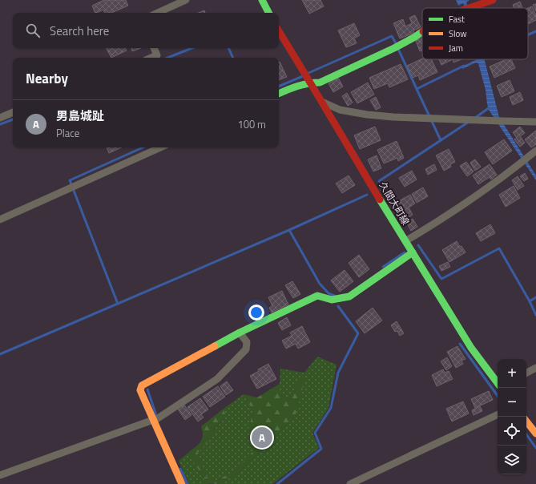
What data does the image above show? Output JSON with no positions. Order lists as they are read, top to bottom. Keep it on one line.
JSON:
{"streets":{"street":["久間大町線"]},"legend":["Fast","Slow","Jam"],"page":{"search":"Search here","heading":"Nearby","list":[{"mark":"A","name":"男島城趾","note":"Place","value":"100 m"}],"map_buttons":["+","−"],"pins":"A"}}
